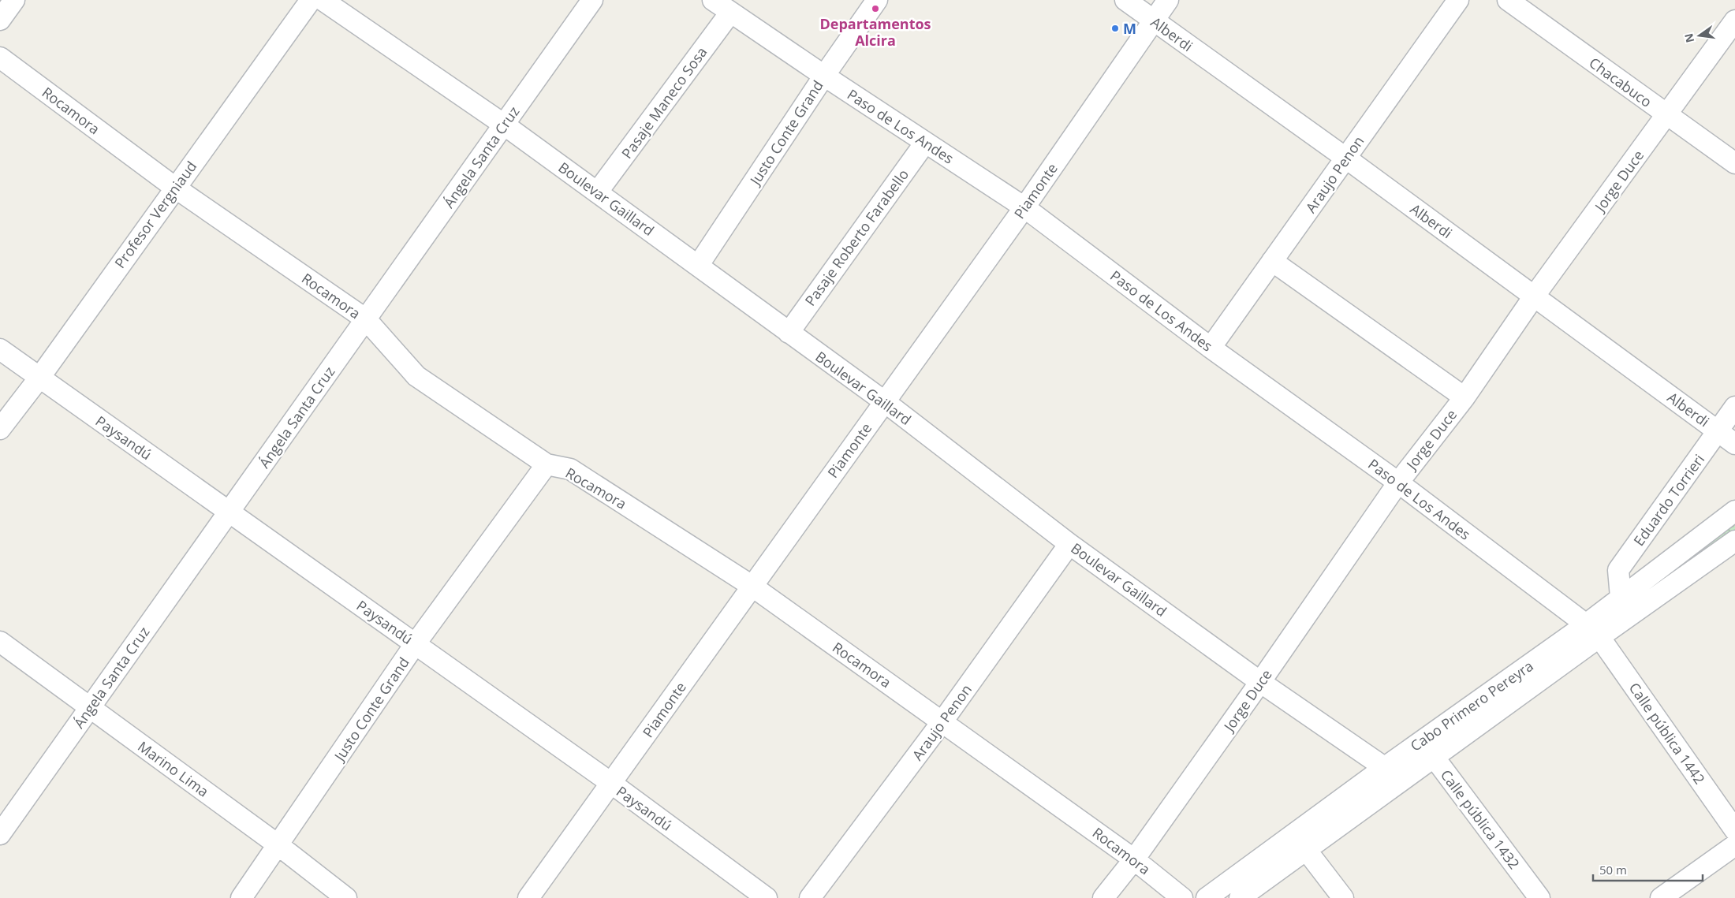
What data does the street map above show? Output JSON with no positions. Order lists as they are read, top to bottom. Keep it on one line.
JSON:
{"streets":{"street":["Alberdi","Chacabuco","Pasaje Maneco Sosa","Rocamora","Paso de Los Andes","Justo Conte Grand","Ángela Santa Cruz","Araujo Penon","Jorge Duce","Piamonte","Boulevar Gaillard","Profesor Vergniaud","Pasaje Roberto Farabello","Paysandú","Eduardo Torrieri","Cabo Primero Pereyra","Calle pública 1442","Marino Lima","Calle pública 1432"]},"crossings":[["Alberdi","Araujo Penon"],["Alberdi","Jorge Duce"],["Alberdi","Piamonte"],["Alberdi","Eduardo Torrieri"],["Chacabuco","Jorge Duce"],["Pasaje Maneco Sosa","Paso de Los Andes"],["Pasaje Maneco Sosa","Boulevar Gaillard"],["Rocamora","Justo Conte Grand"],["Rocamora","Ángela Santa Cruz"],["Rocamora","Araujo Penon"],["Rocamora","Jorge Duce"],["Rocamora","Piamonte"],["Rocamora","Profesor Vergniaud"],["Paso de Los Andes","Justo Conte Grand"],["Paso de Los Andes","Araujo Penon"],["Paso de Los Andes","Jorge Duce"],["Paso de Los Andes","Piamonte"],["Paso de Los Andes","Pasaje Roberto Farabello"],["Paso de Los Andes","Cabo Primero Pereyra"],["Paso de Los Andes","Calle pública 1442"],["Justo Conte Grand","Boulevar Gaillard"],["Justo Conte Grand","Paysandú"],["Justo Conte Grand","Marino Lima"],["Ángela Santa Cruz","Boulevar Gaillard"],["Ángela Santa Cruz","Paysandú"],["Ángela Santa Cruz","Marino Lima"],["Araujo Penon","Boulevar Gaillard"],["Jorge Duce","Boulevar Gaillard"],["Piamonte","Boulevar Gaillard"],["Piamonte","Paysandú"],["Boulevar Gaillard","Pasaje Roberto Farabello"],["Boulevar Gaillard","Cabo Primero Pereyra"],["Profesor Vergniaud","Paysandú"],["Eduardo Torrieri","Cabo Primero Pereyra"],["Cabo Primero Pereyra","Calle pública 1442"],["Cabo Primero Pereyra","Calle pública 1432"]],"places":["Departamentos Alcira","M"],"scale_bar":"50 m","north":"left"}
